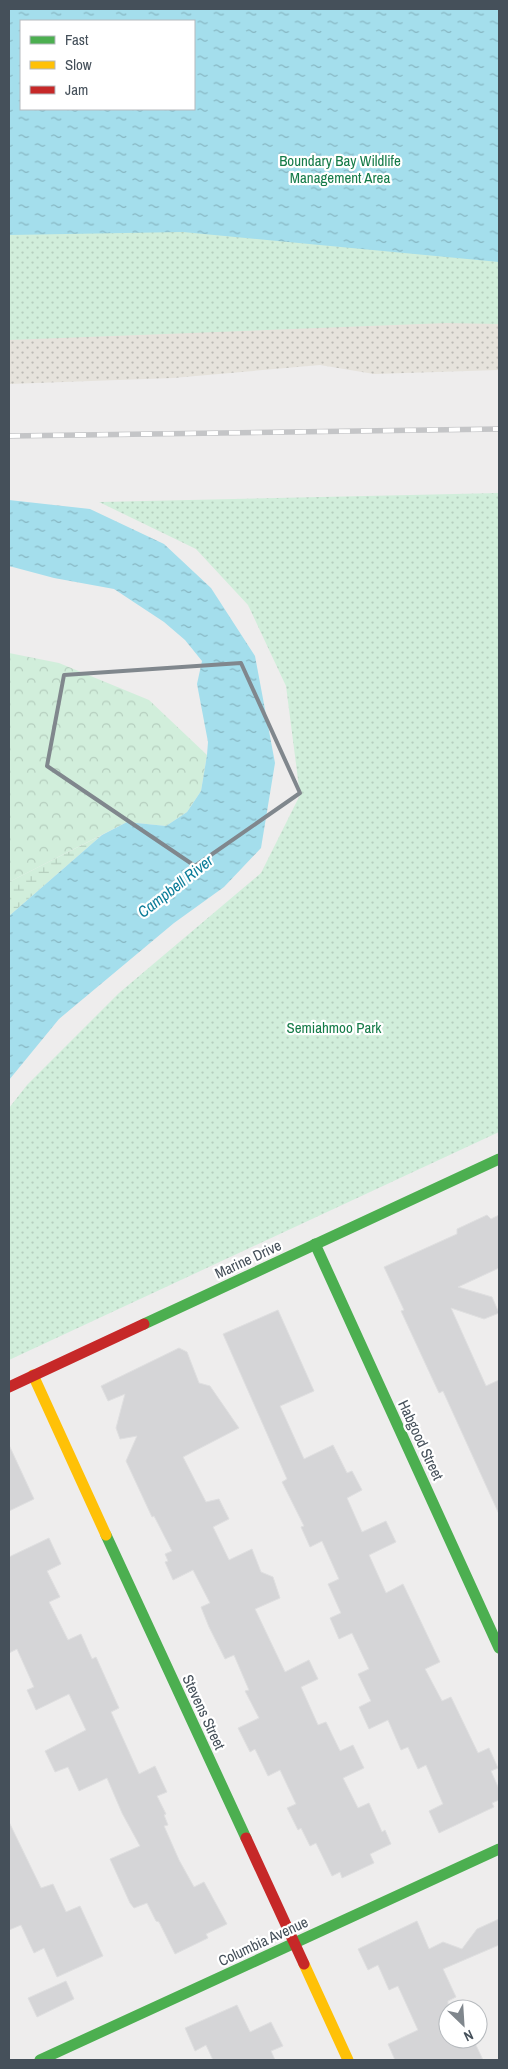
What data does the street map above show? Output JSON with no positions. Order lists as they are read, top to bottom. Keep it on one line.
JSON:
{"streets":{"street":["Marine Drive","Habgood Street","Stevens Street","Columbia Avenue"]},"crossings":[["Marine Drive","Habgood Street"],["Marine Drive","Stevens Street"],["Stevens Street","Columbia Avenue"]],"water":["Campbell River"],"parks":["Boundary Bay Wildlife Management Area","Semiahmoo Park"],"legend":["Fast","Slow","Jam"],"north":"bottom right"}
